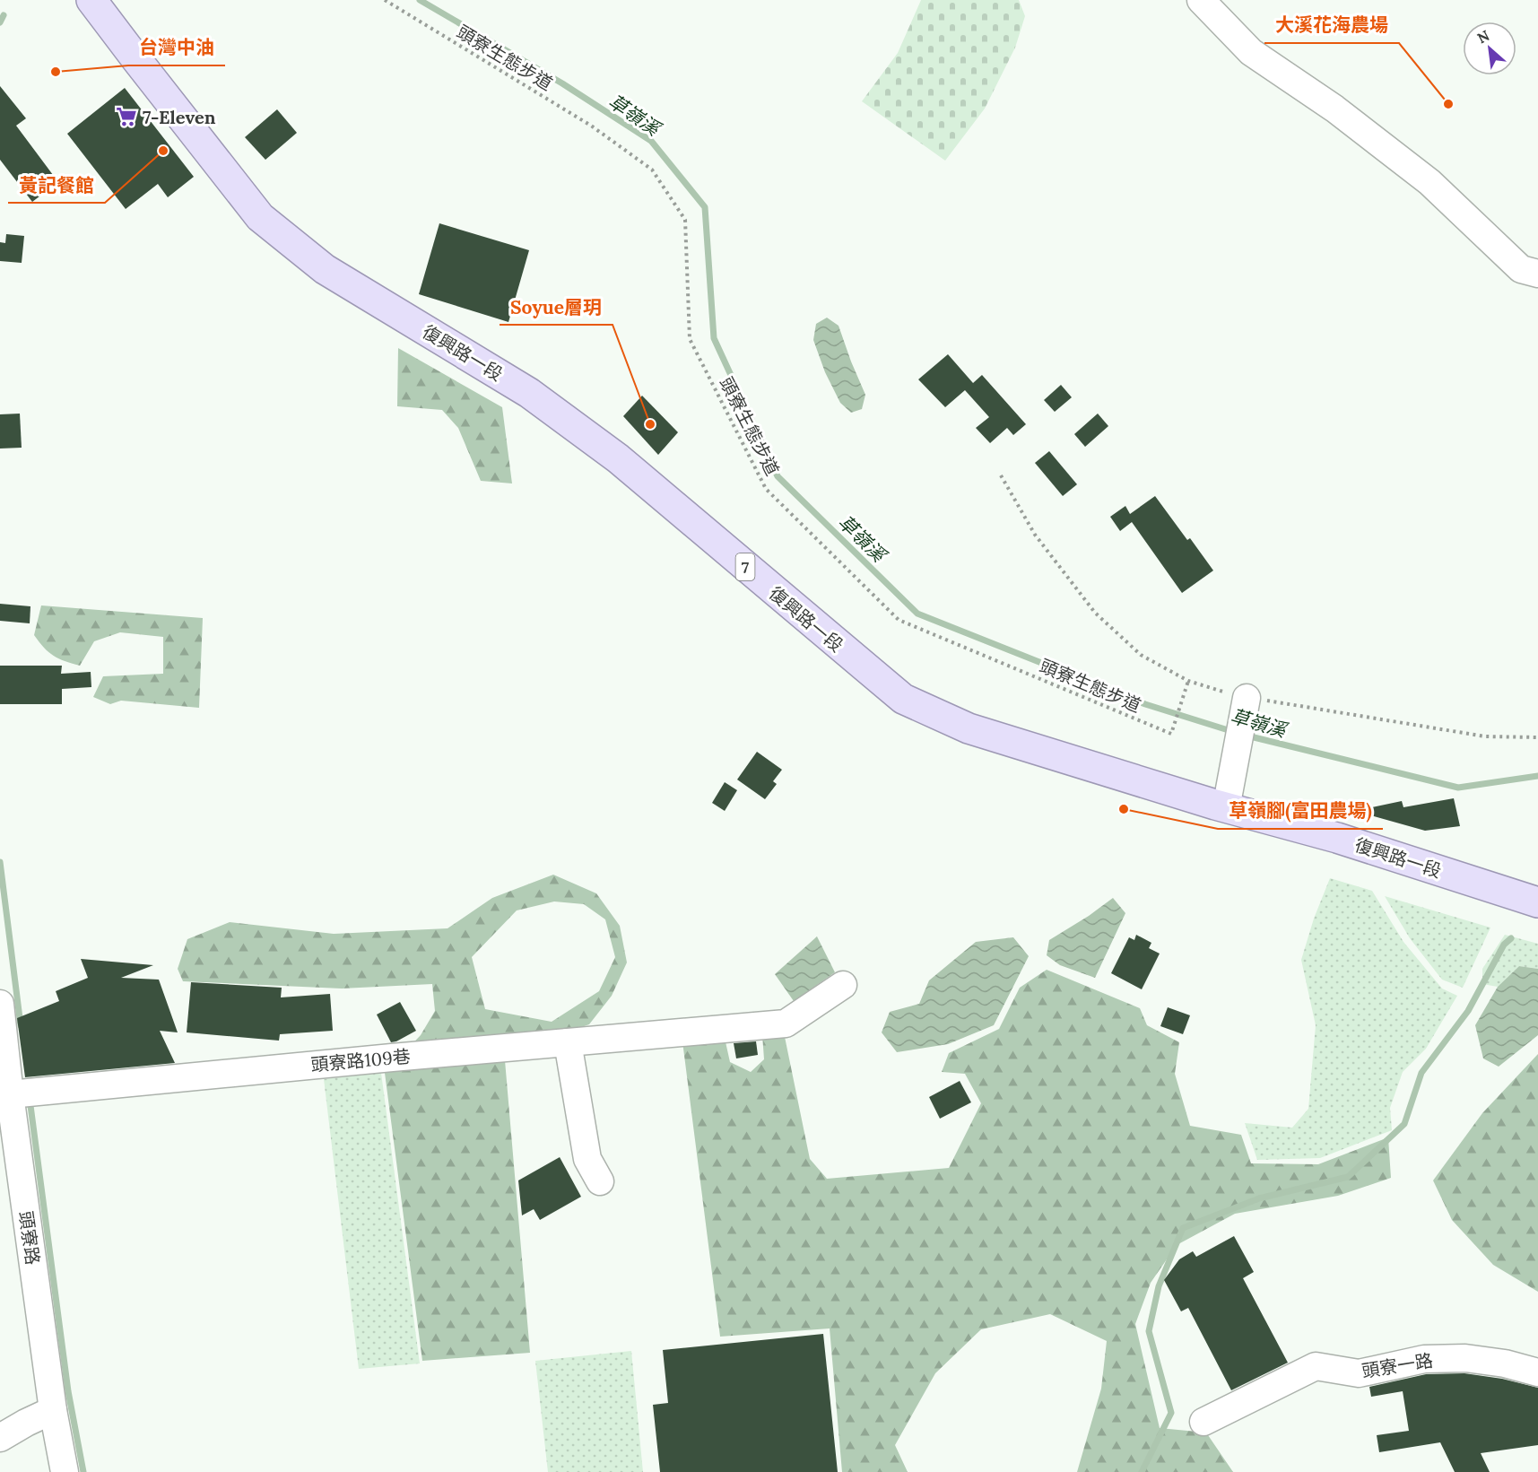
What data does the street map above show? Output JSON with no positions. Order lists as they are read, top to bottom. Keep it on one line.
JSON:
{"streets":{"main road":["復興路一段","7"],"street":["頭寮路109巷","頭寮路","頭寮一路"],"path":["頭寮生態步道"]},"crossings":[["頭寮路109巷","頭寮路"]],"water":["草嶺溪"],"places":{"other":["台灣中油","大溪花海農場","黃記餐館","Soyue層玥","草嶺腳(富田農場)"],"supermarket":["7-Eleven"]},"north":"top left"}
